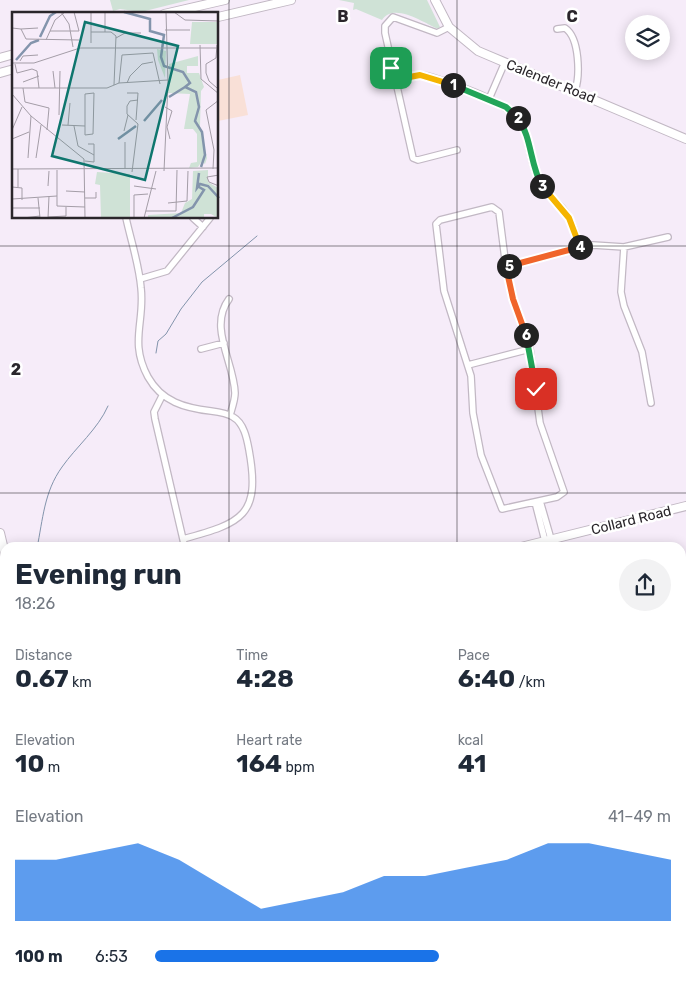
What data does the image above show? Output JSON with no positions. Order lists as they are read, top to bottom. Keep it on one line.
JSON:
{"streets":{"street":["Calender Road","Collard Road"]},"page":{"pins":["1","2","3","4","5","6"],"heading":["Evening run","18:26"],"stats":[["Distance","0.67 km"],["Time","4:28"],["Pace","6:40 /km"],["Elevation","10 m"],["Heart rate","164 bpm"],["kcal","41"]],"chart":["Elevation","41–49 m"],"list":[{"name":"100 m","note":"6:53"}]},"grid":{"columns":["B","C"],"rows":["2"]}}
